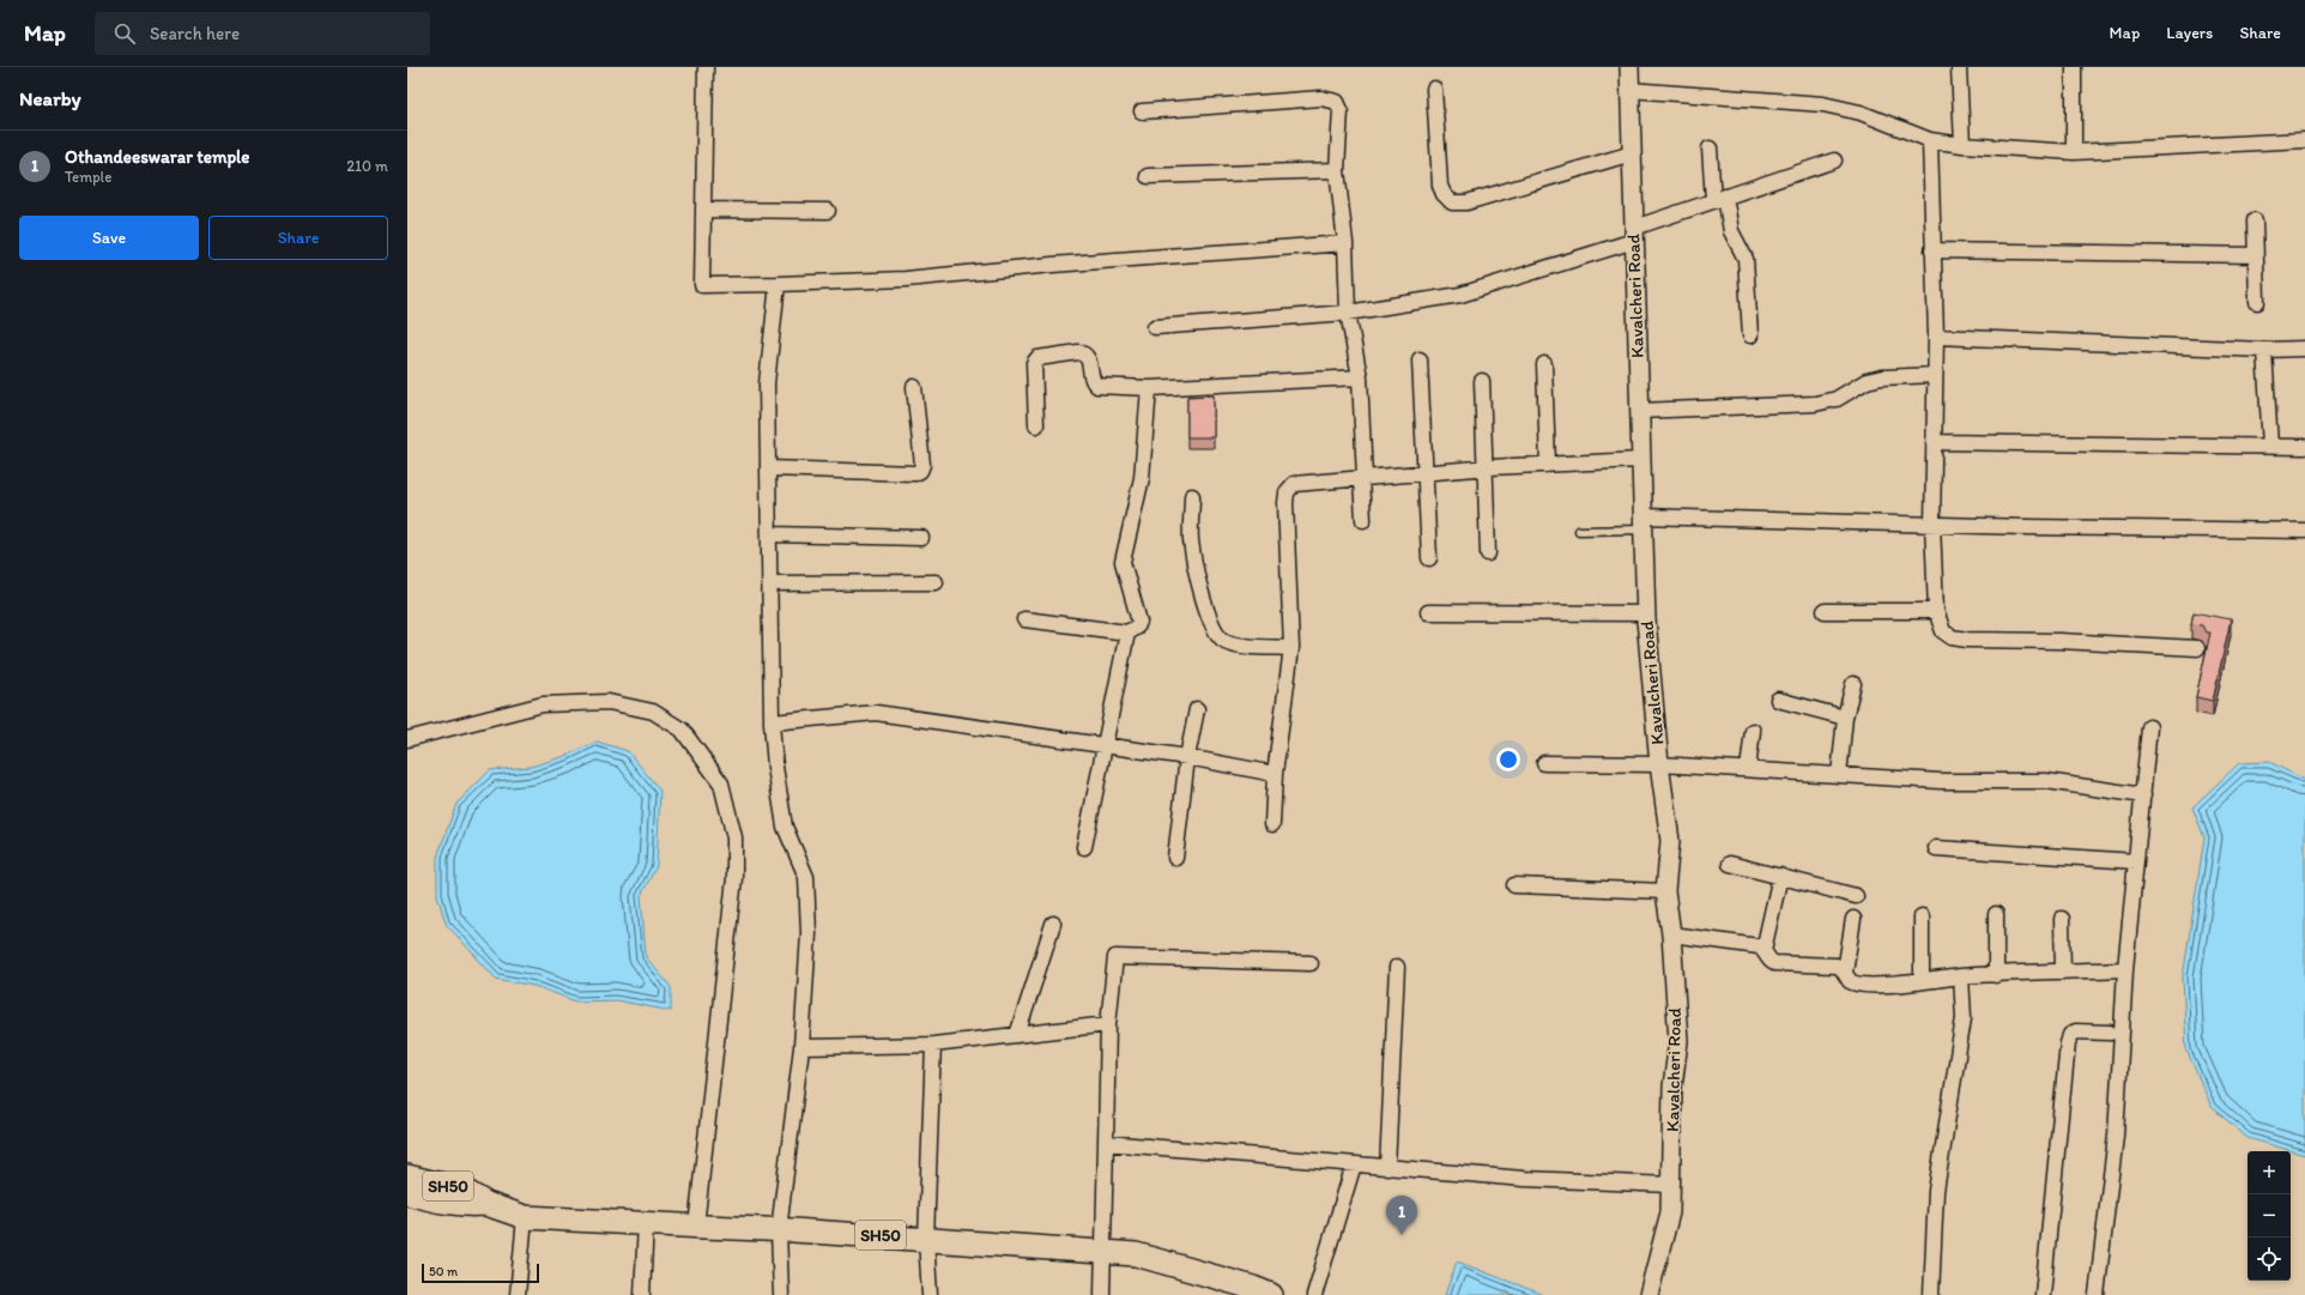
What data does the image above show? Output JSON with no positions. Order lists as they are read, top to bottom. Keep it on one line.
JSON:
{"streets":{"main road":["SH50"],"street":["Kavalcheri Road"]},"scale_bar":"50 m","page":{"header":"Map","search":"Search here","nav":["Map","Layers","Share"],"heading":"Nearby","list":[{"mark":"1","name":"Othandeeswarar temple","note":"Temple","value":"210 m"}],"buttons":["Save","Share"],"map_buttons":["+","−"],"pins":"1","scale":"50 m"}}
